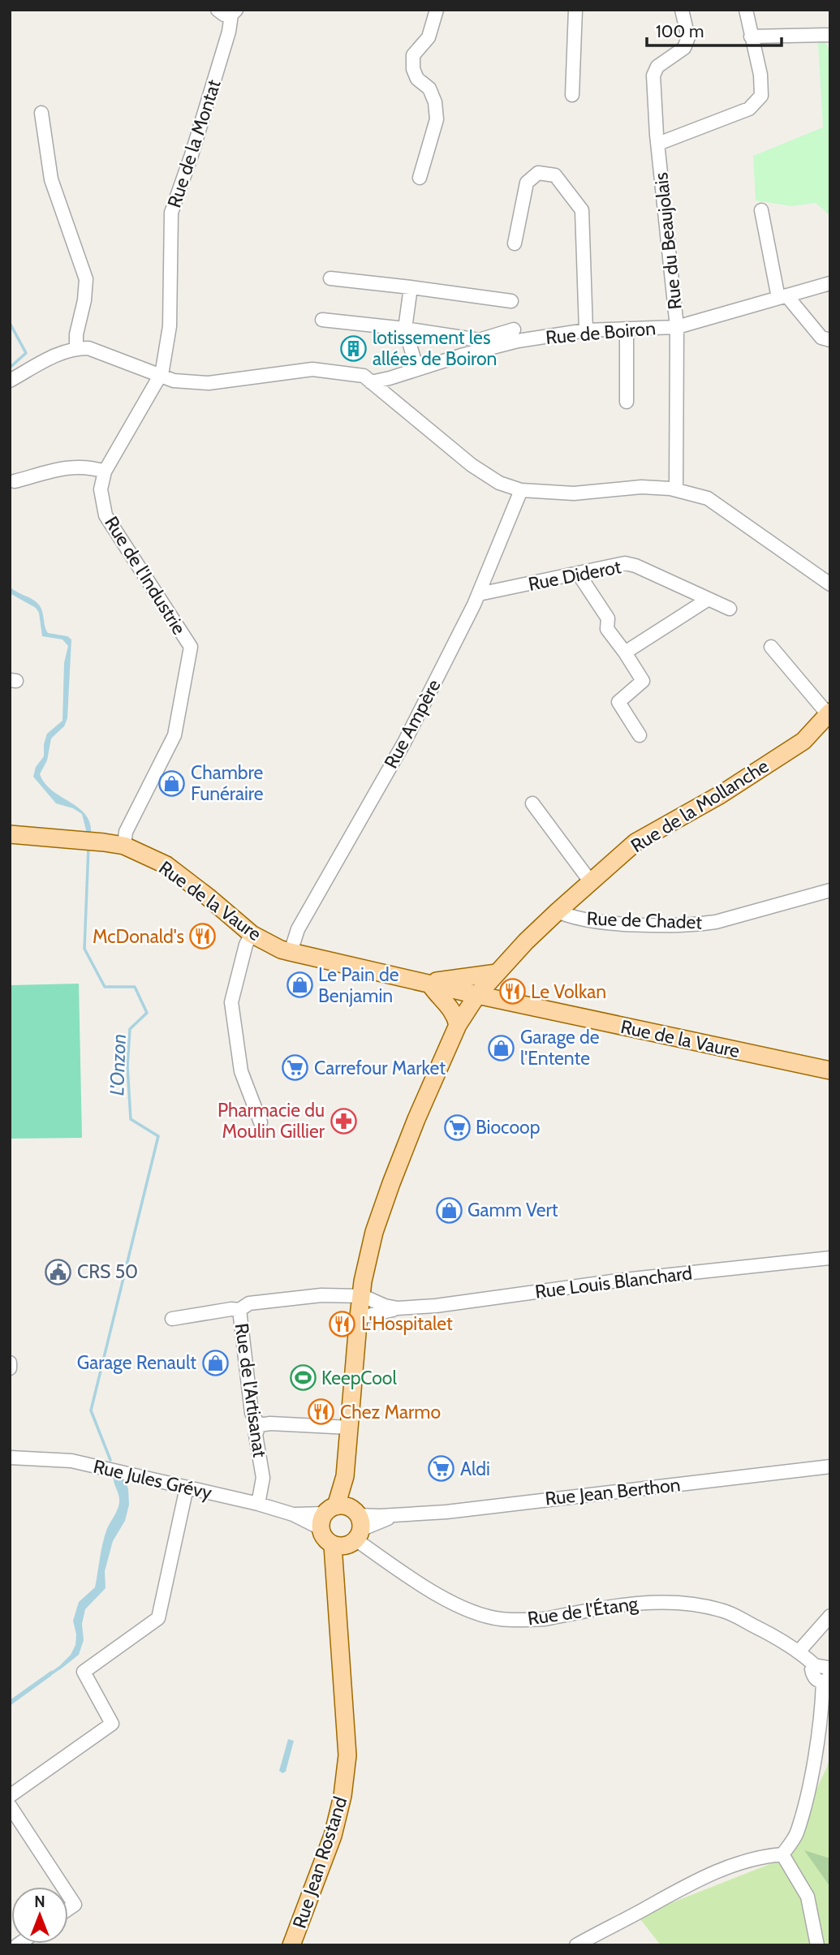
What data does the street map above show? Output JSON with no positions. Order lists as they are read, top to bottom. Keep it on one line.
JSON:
{"streets":{"main road":["Rue de la Mollanche","Rue de la Vaure","Rue Jean Rostand"],"street":["Rue de la Montat","Rue du Beaujolais","Rue de Boiron","Rue de l'Industrie","Rue Diderot","Rue Ampère","Rue de Chadet","Rue Louis Blanchard","Rue de l'Artisanat","Rue Jules Grévy","Rue Jean Berthon","Rue de l'Étang"]},"crossings":[["Rue de la Montat","Rue de l'Industrie"],["Rue du Beaujolais","Rue de Boiron"],["Rue de l'Industrie","Rue de la Vaure"],["Rue Diderot","Rue Ampère"],["Rue Ampère","Rue de la Vaure"],["Rue de la Mollanche","Rue de la Vaure"],["Rue de la Mollanche","Rue de Chadet"],["Rue de la Mollanche","Rue Louis Blanchard"],["Rue de la Mollanche","Rue de l'Artisanat"],["Rue de la Mollanche","Rue Jean Rostand"],["Rue Louis Blanchard","Rue de l'Artisanat"],["Rue Louis Blanchard","Rue Jean Rostand"],["Rue de l'Artisanat","Rue Jules Grévy"],["Rue de l'Artisanat","Rue Jean Rostand"],["Rue Jules Grévy","Rue Jean Berthon"],["Rue Jules Grévy","Rue de l'Étang"],["Rue Jules Grévy","Rue Jean Rostand"],["Rue Jean Berthon","Rue de l'Étang"],["Rue Jean Berthon","Rue Jean Rostand"],["Rue de l'Étang","Rue Jean Rostand"]],"water":["L'Onzon"],"places":{"building":["lotissement les allées de Boiron"],"shop":["Chambre Funéraire","Le Pain de Benjamin","Garage de l'Entente","Gamm Vert","Garage Renault"],"restaurant":["McDonald's","Le Volkan","L'Hospitalet","Chez Marmo"],"supermarket":["Carrefour Market","Biocoop","Aldi"],"pharmacy":["Pharmacie du Moulin Gillier"],"public building":["CRS 50"],"sports":["KeepCool"]},"scale_bar":"100 m","north":"top"}
